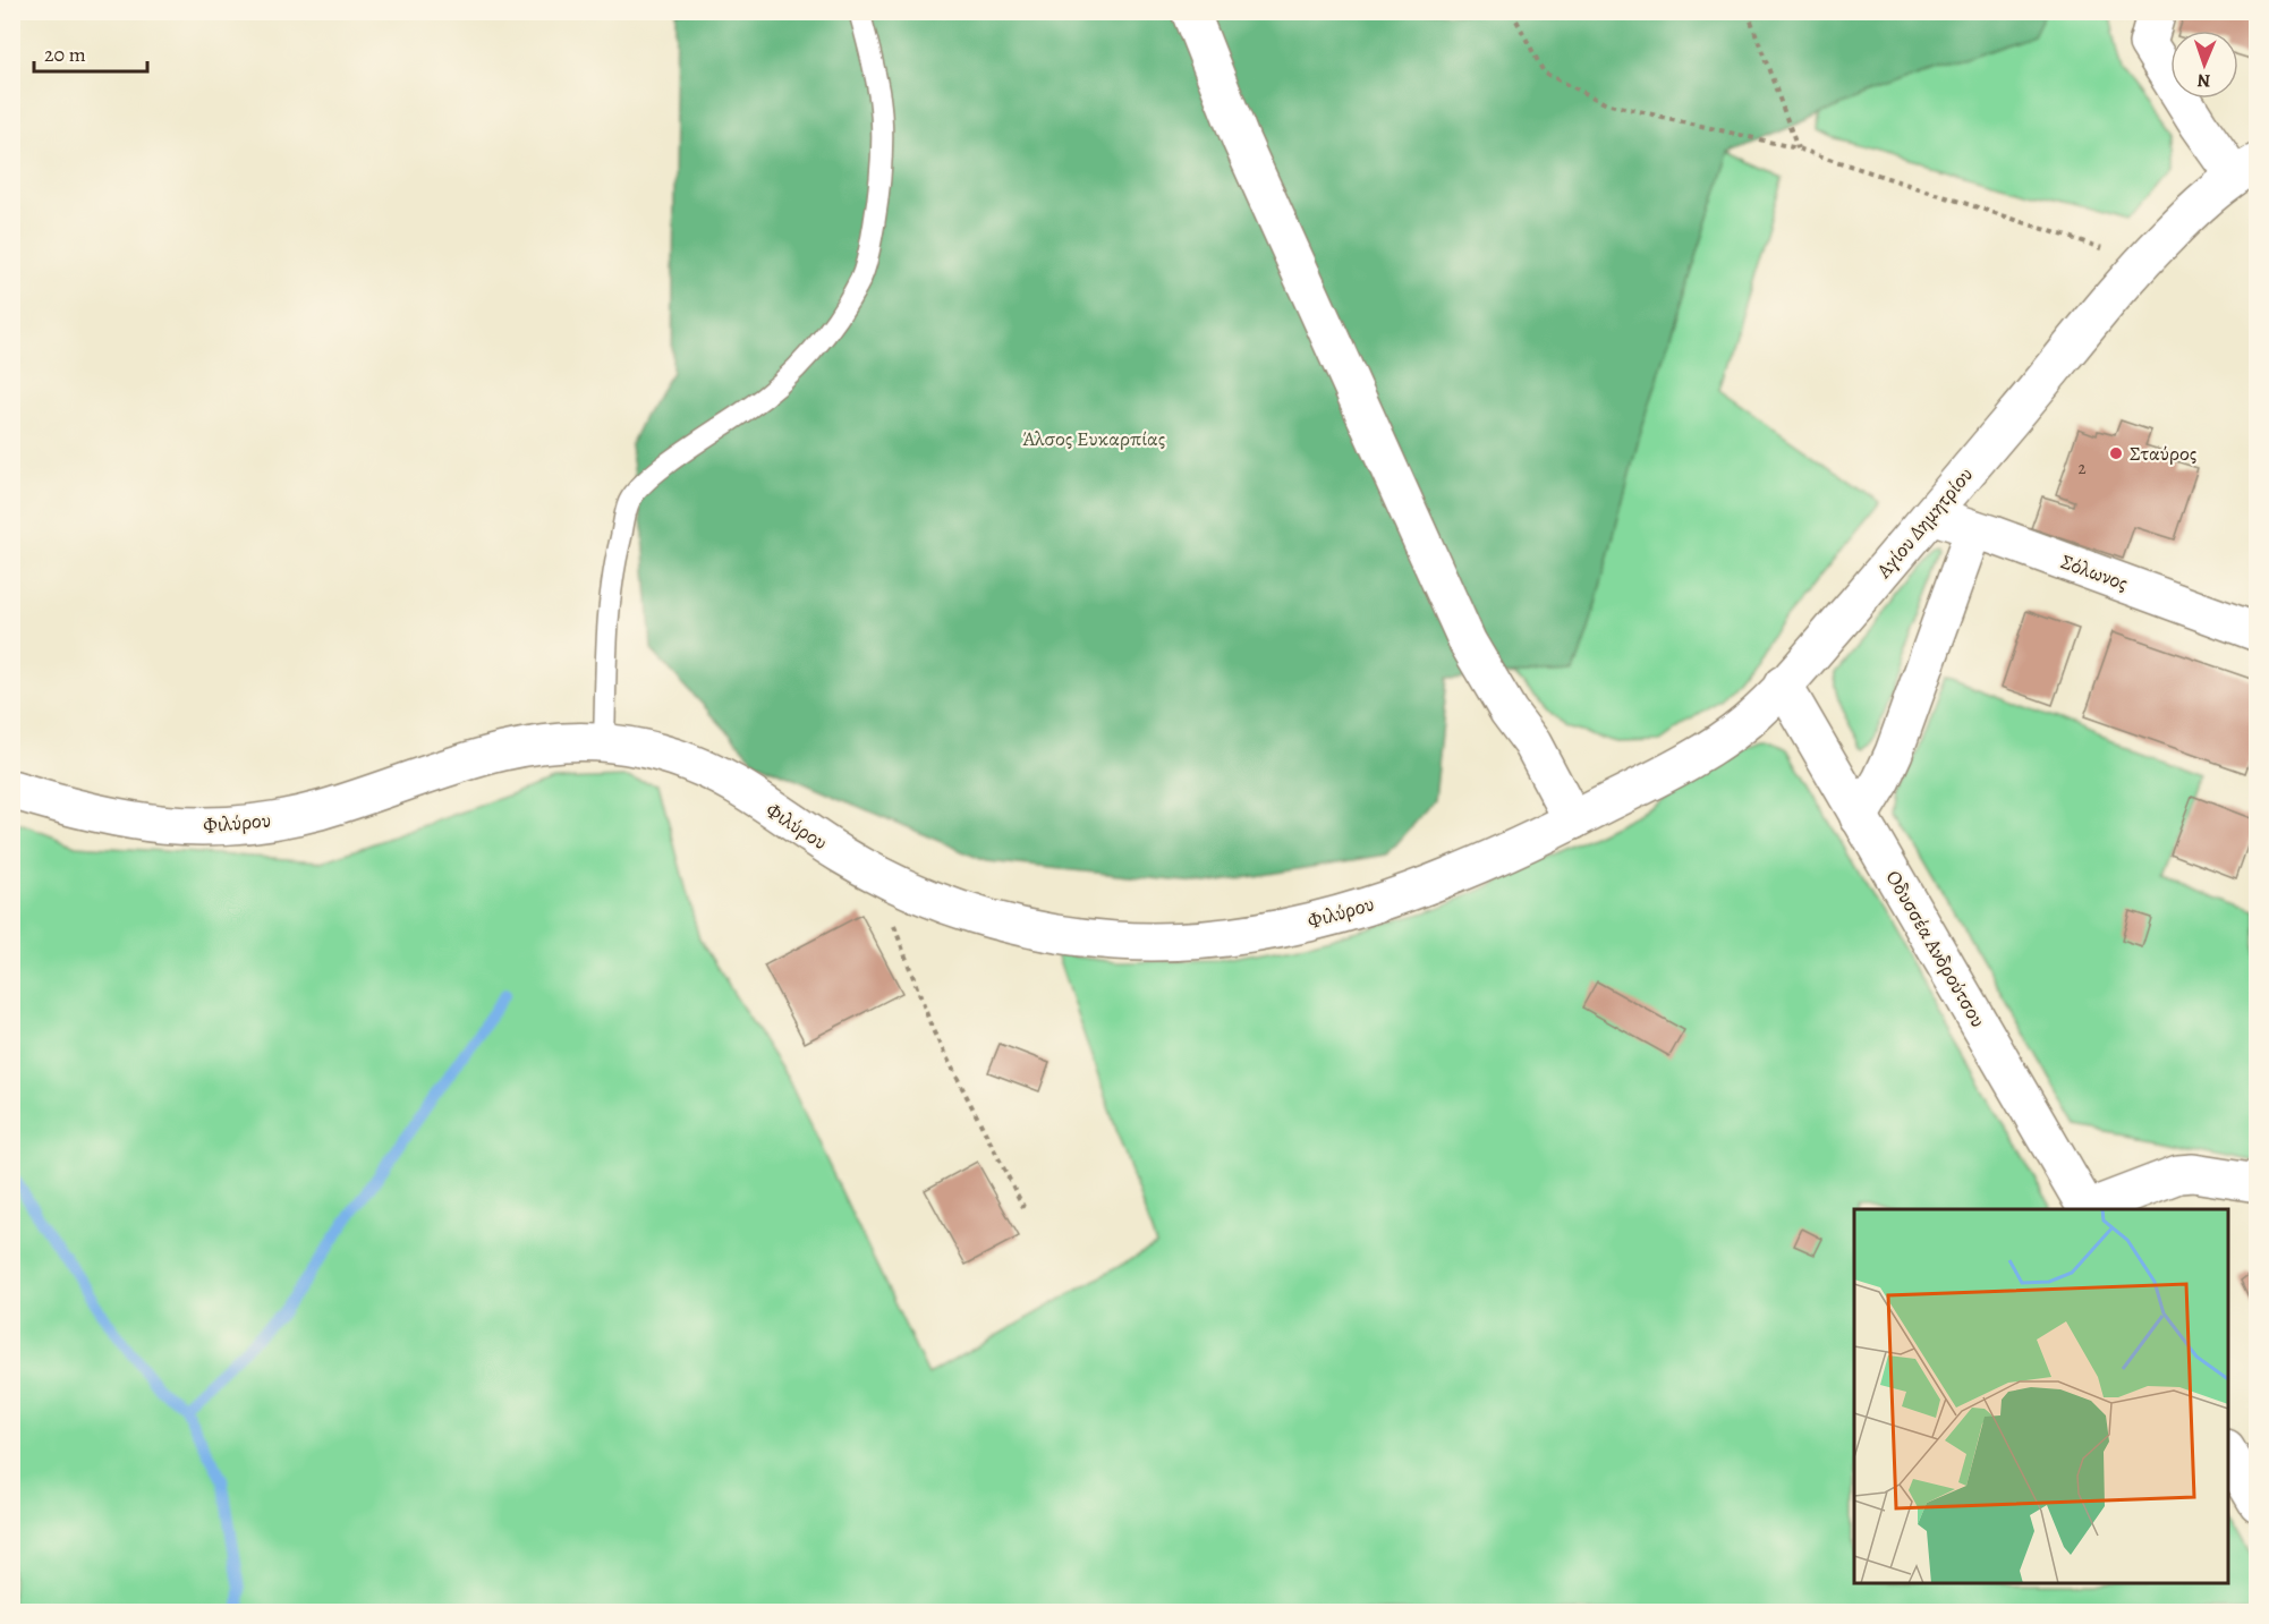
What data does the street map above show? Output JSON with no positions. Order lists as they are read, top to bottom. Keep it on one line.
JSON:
{"streets":{"street":["Αγίου Δημητρίου","Σόλωνος","Φιλύρου","Οδυσσέα Ανδρούτσου"]},"crossings":[["Αγίου Δημητρίου","Σόλωνος"],["Αγίου Δημητρίου","Φιλύρου"],["Αγίου Δημητρίου","Οδυσσέα Ανδρούτσου"]],"parks":["Άλσος Ευκαρπίας"],"places":["Σταύρος"],"house_numbers":["2"],"scale_bar":"20 m","north":"bottom"}
